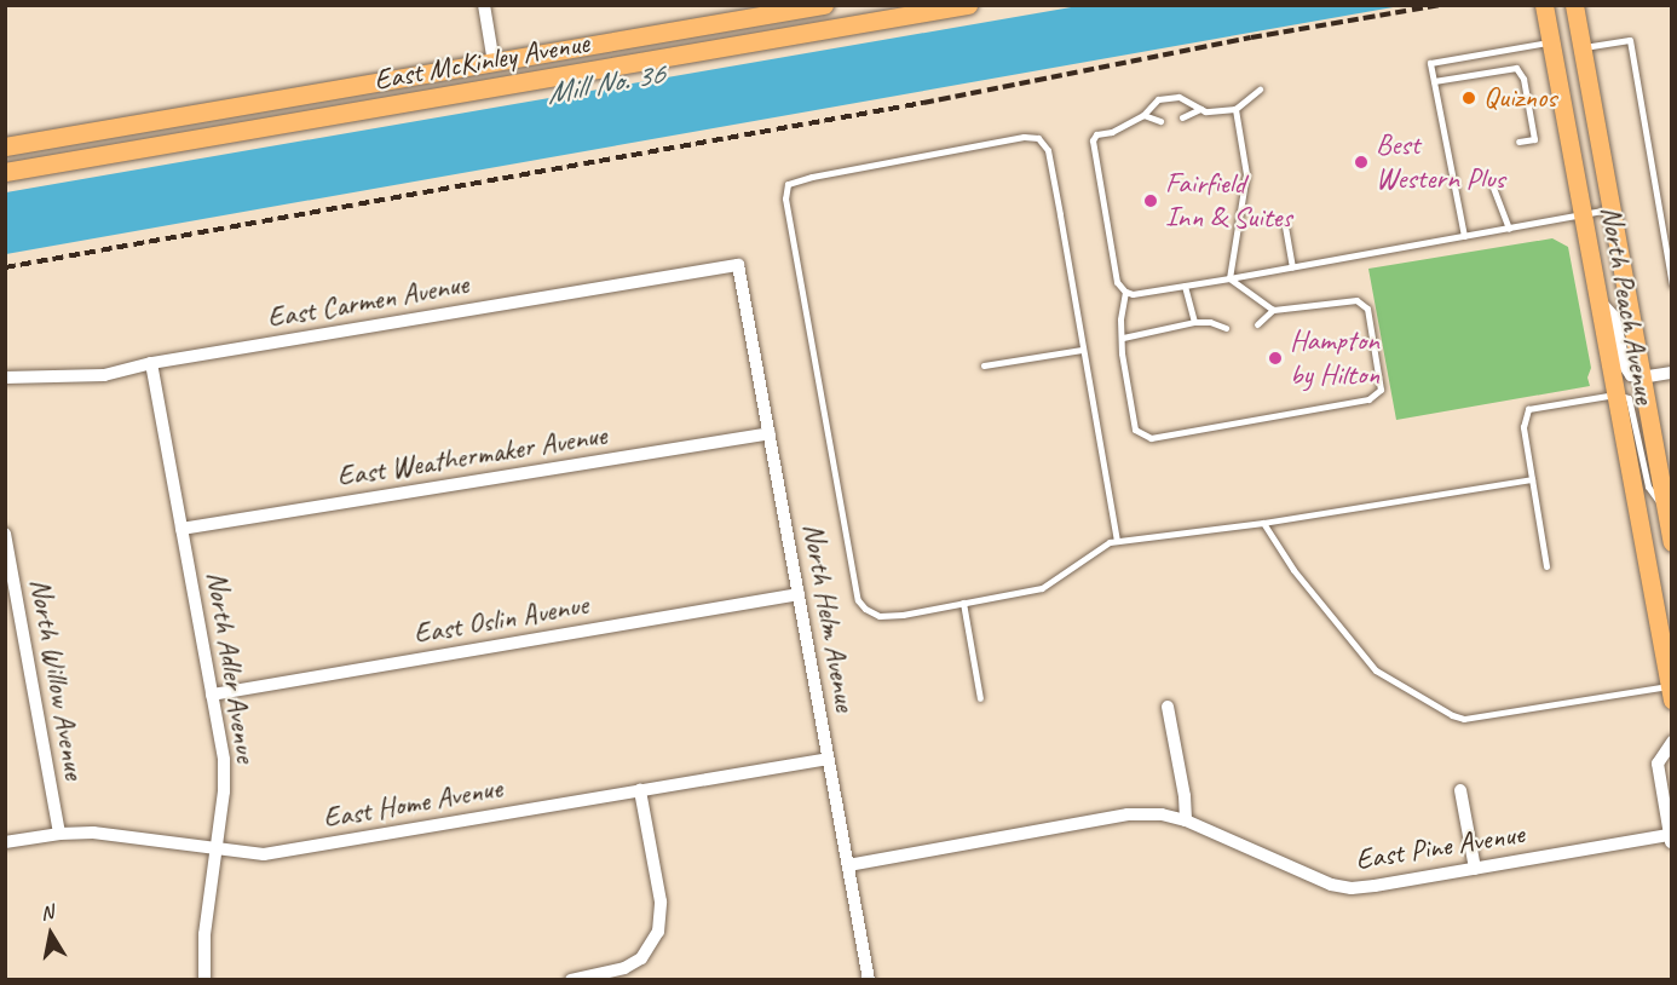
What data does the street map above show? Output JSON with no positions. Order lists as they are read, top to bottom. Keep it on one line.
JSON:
{"streets":{"main road":["East McKinley Avenue","North Peach Avenue"],"street":["East Carmen Avenue","East Weathermaker Avenue","North Helm Avenue","East Oslin Avenue","North Adler Avenue","North Willow Avenue","East Home Avenue","East Pine Avenue"]},"crossings":[["East Carmen Avenue","North Helm Avenue"],["East Carmen Avenue","North Adler Avenue"],["East Weathermaker Avenue","North Helm Avenue"],["East Weathermaker Avenue","North Adler Avenue"],["North Helm Avenue","East Oslin Avenue"],["North Helm Avenue","East Home Avenue"],["North Helm Avenue","East Pine Avenue"],["East Oslin Avenue","North Adler Avenue"],["North Adler Avenue","East Home Avenue"],["North Willow Avenue","East Home Avenue"]],"water":["Mill No. 36"],"places":["Quiznos","Best Western Plus","Fairfield Inn & Suites","Hampton by Hilton"],"north":"top"}
